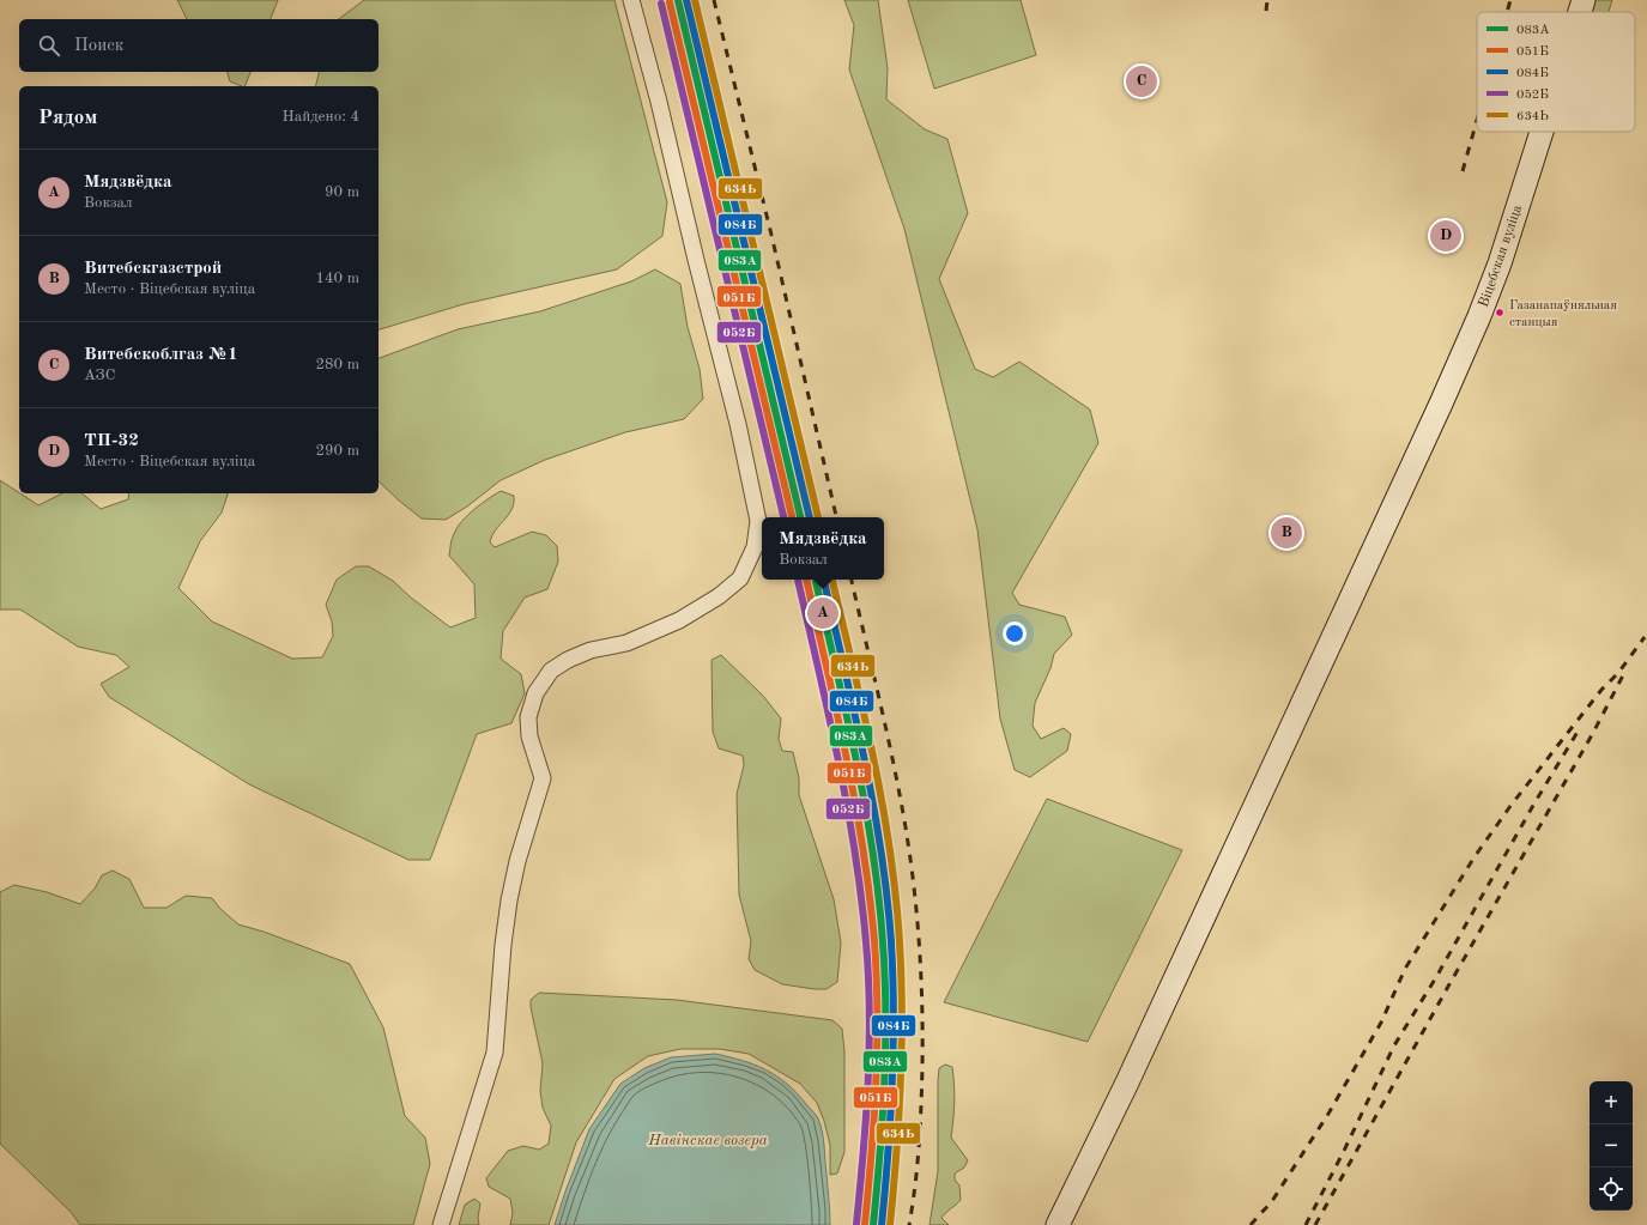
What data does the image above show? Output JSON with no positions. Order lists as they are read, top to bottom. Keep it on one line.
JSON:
{"streets":{"main road":["Віцебская вуліца"]},"water":["Навінскае возера"],"places":["Газанапаўняльная станцыя"],"lines":["transit line 083А","transit line 084Б","transit line 634Ь","transit line 051Б","transit line 052Б"],"legend":["083А","051Б","084Б","052Б","634Ь"],"page":{"search":"Поиск","pins":["C","D","B","A"],"heading":["Рядом","Найдено: 4"],"list":[{"mark":"A","name":"Мядзвёдка","note":"Вокзал","value":"90 m"},{"mark":"B","name":"Витебскгазстрой","note":"Место · Віцебская вуліца","value":"140 m"},{"mark":"C","name":"Витебскоблгаз №1","note":"АЗС","value":"280 m"},{"mark":"D","name":"ТП-32","note":"Место · Віцебская вуліца","value":"290 m"}],"popup":["Мядзвёдка","Вокзал"],"map_buttons":["+","−"]}}
